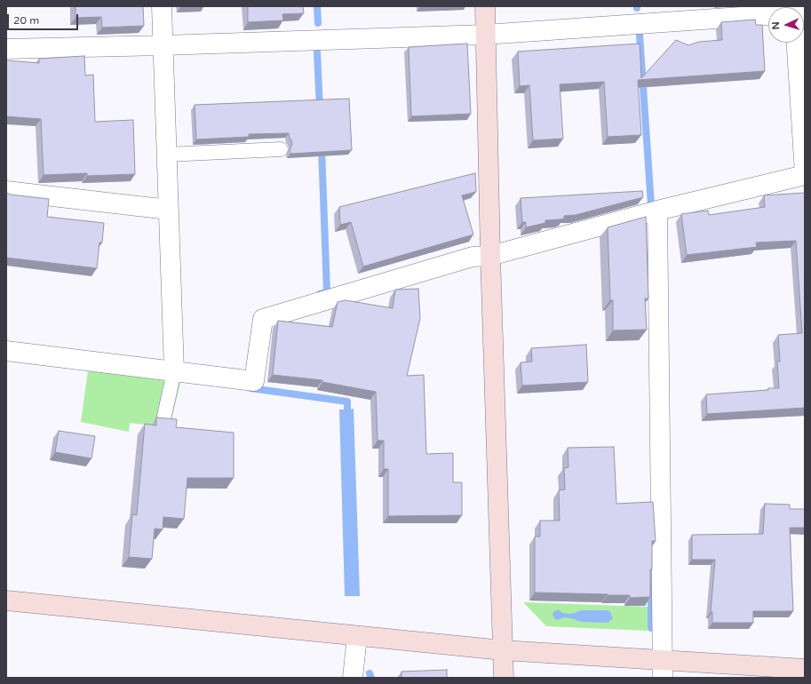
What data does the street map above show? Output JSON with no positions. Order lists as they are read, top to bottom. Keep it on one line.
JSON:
{"scale_bar":"20 m","north":"left"}
